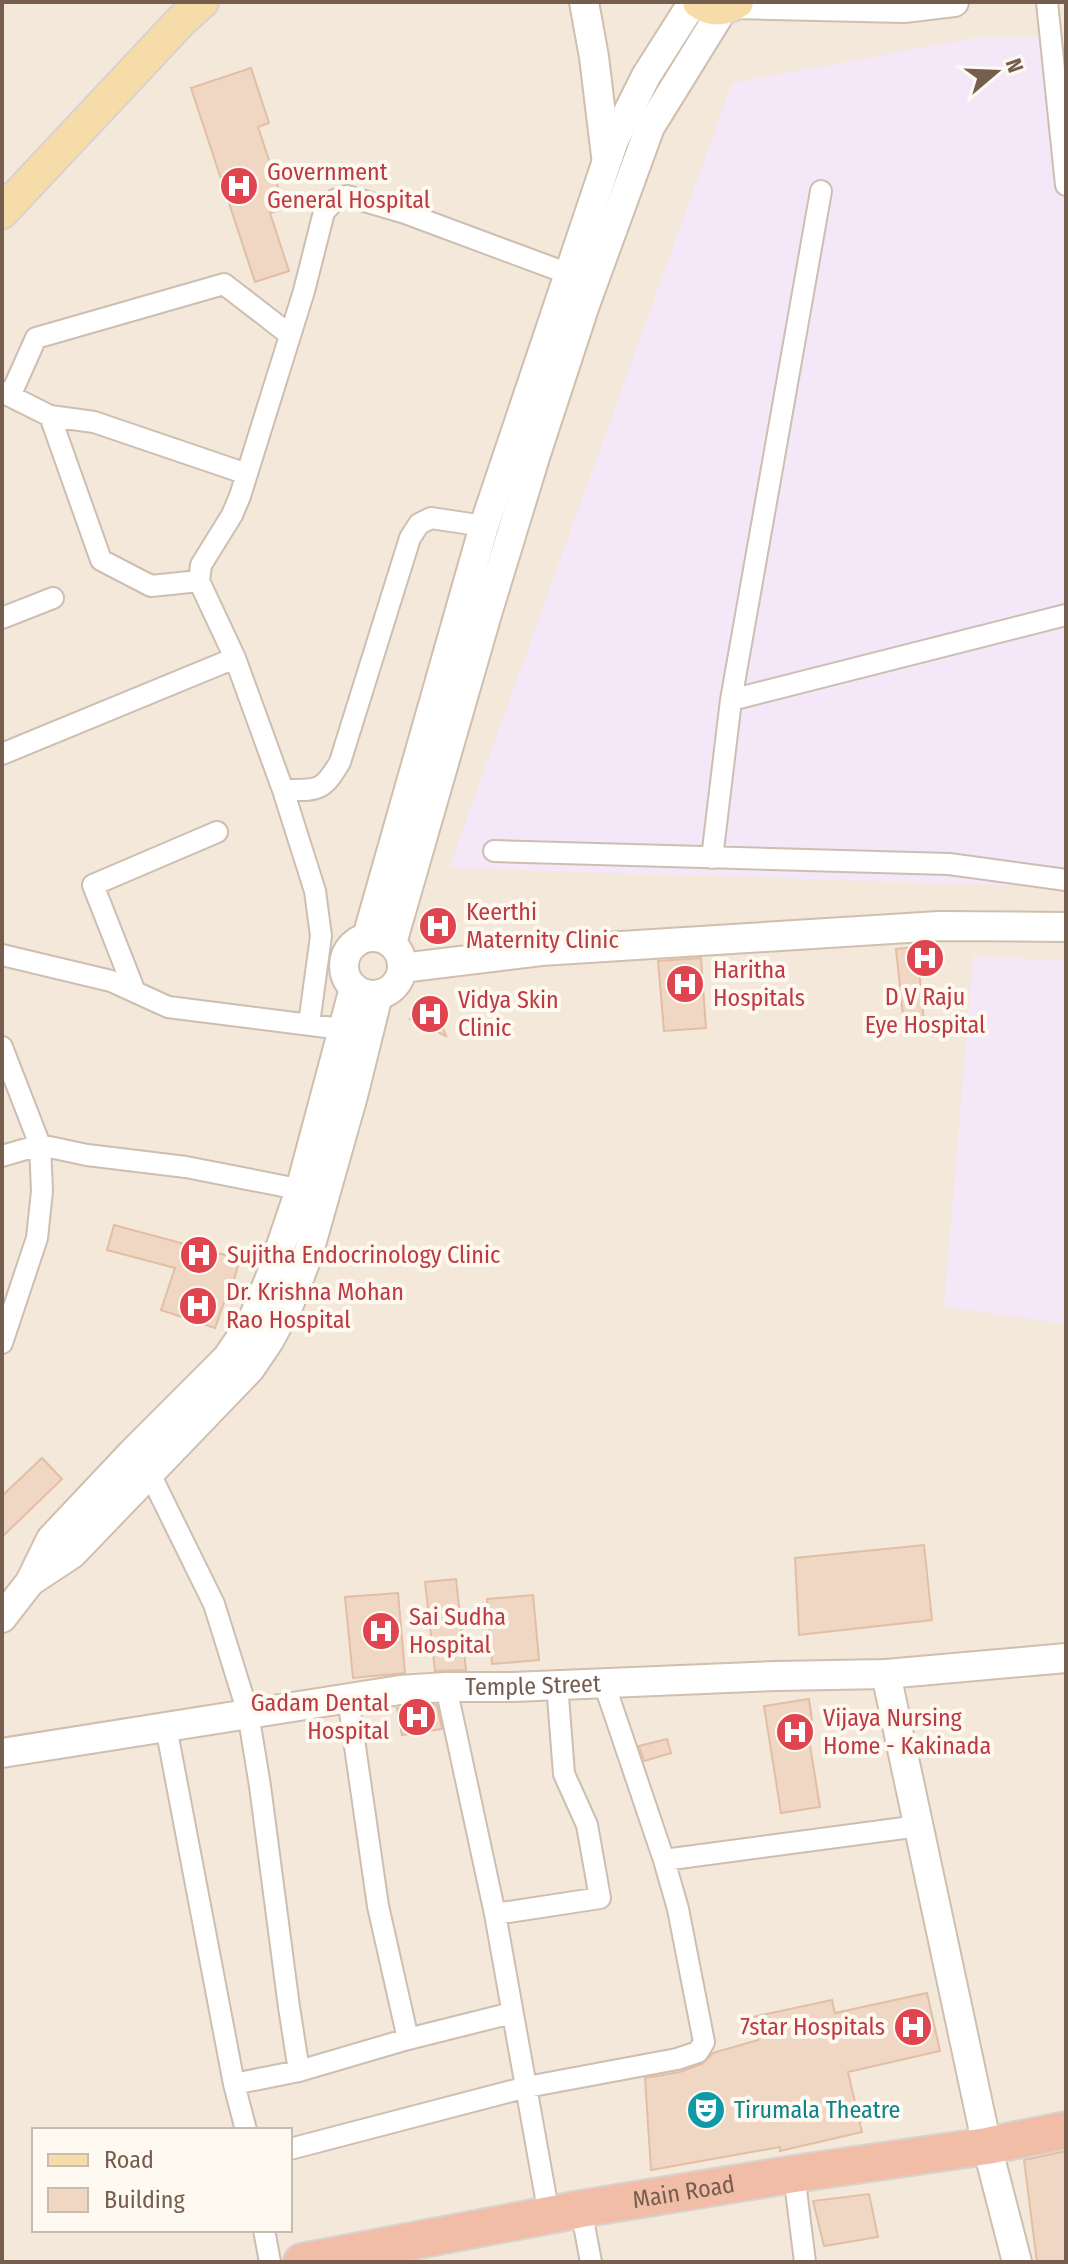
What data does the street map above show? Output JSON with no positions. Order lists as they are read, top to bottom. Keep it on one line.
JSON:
{"streets":{"highway":["Main Road"],"street":["Temple Street"]},"places":{"hospital":["Government General Hospital","Keerthi Maternity Clinic","D V Raju Eye Hospital","Haritha Hospitals","Vidya Skin Clinic","Sujitha Endocrinology Clinic","Dr. Krishna Mohan Rao Hospital","Sai Sudha Hospital","Gadam Dental Hospital","Vijaya Nursing Home - Kakinada","7star Hospitals"],"theatre":["Tirumala Theatre"]},"legend":["Road","Building"],"north":"right"}
